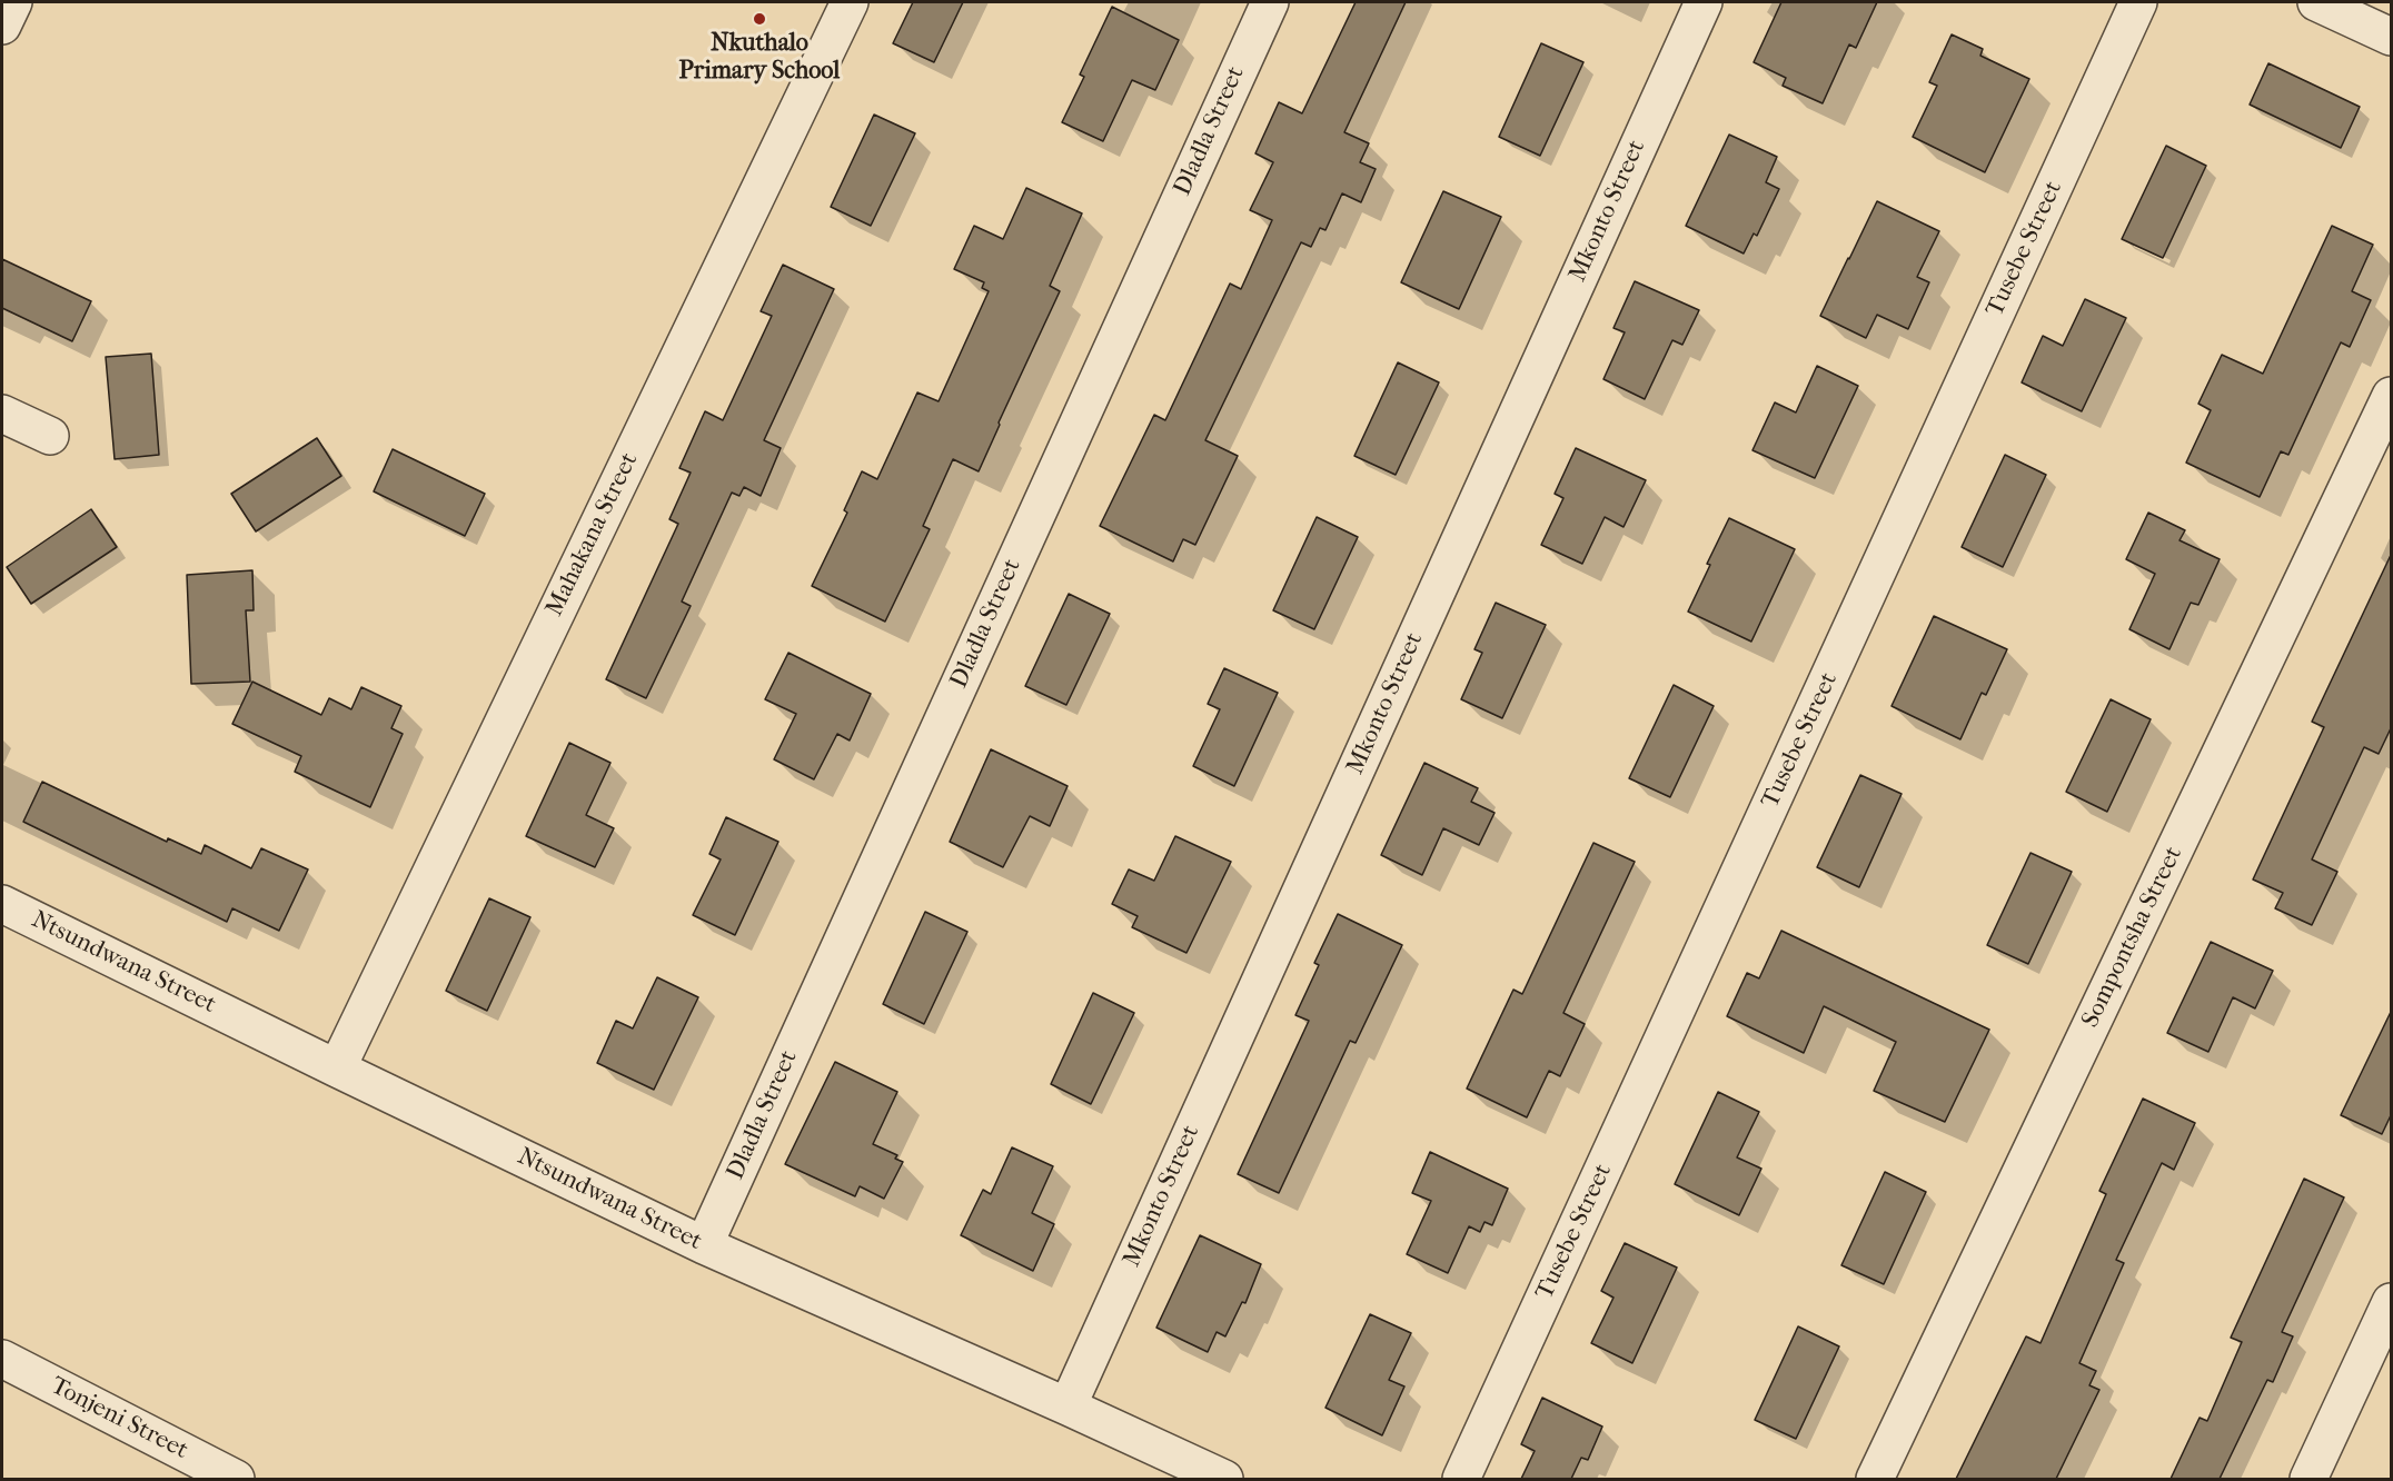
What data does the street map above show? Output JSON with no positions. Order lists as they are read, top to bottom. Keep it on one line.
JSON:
{"streets":{"street":["Dladla Street","Mkonto Street","Tusebe Street","Mahakana Street","Sompontsha Street","Ntsundwana Street","Tonjeni Street"]},"crossings":[["Dladla Street","Ntsundwana Street"],["Mkonto Street","Ntsundwana Street"],["Mahakana Street","Ntsundwana Street"]],"places":["Nkuthalo Primary School"]}
